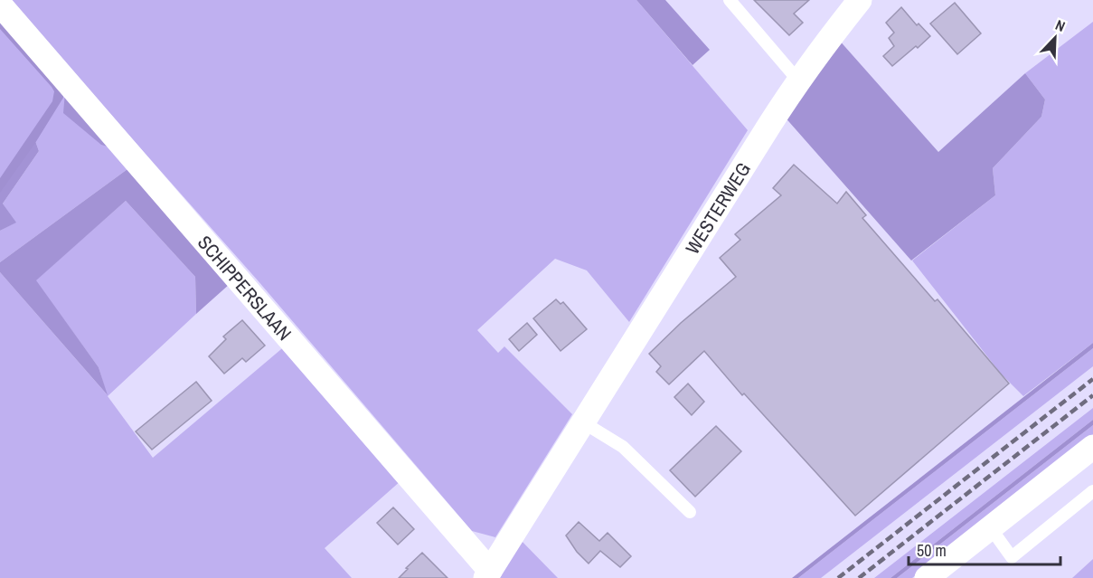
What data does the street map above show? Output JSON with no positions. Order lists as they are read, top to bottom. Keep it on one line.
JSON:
{"streets":{"street":["WESTERWEG","SCHIPPERSLAAN"]},"crossings":[["WESTERWEG","SCHIPPERSLAAN"]],"scale_bar":"50 m","north":"top right"}
